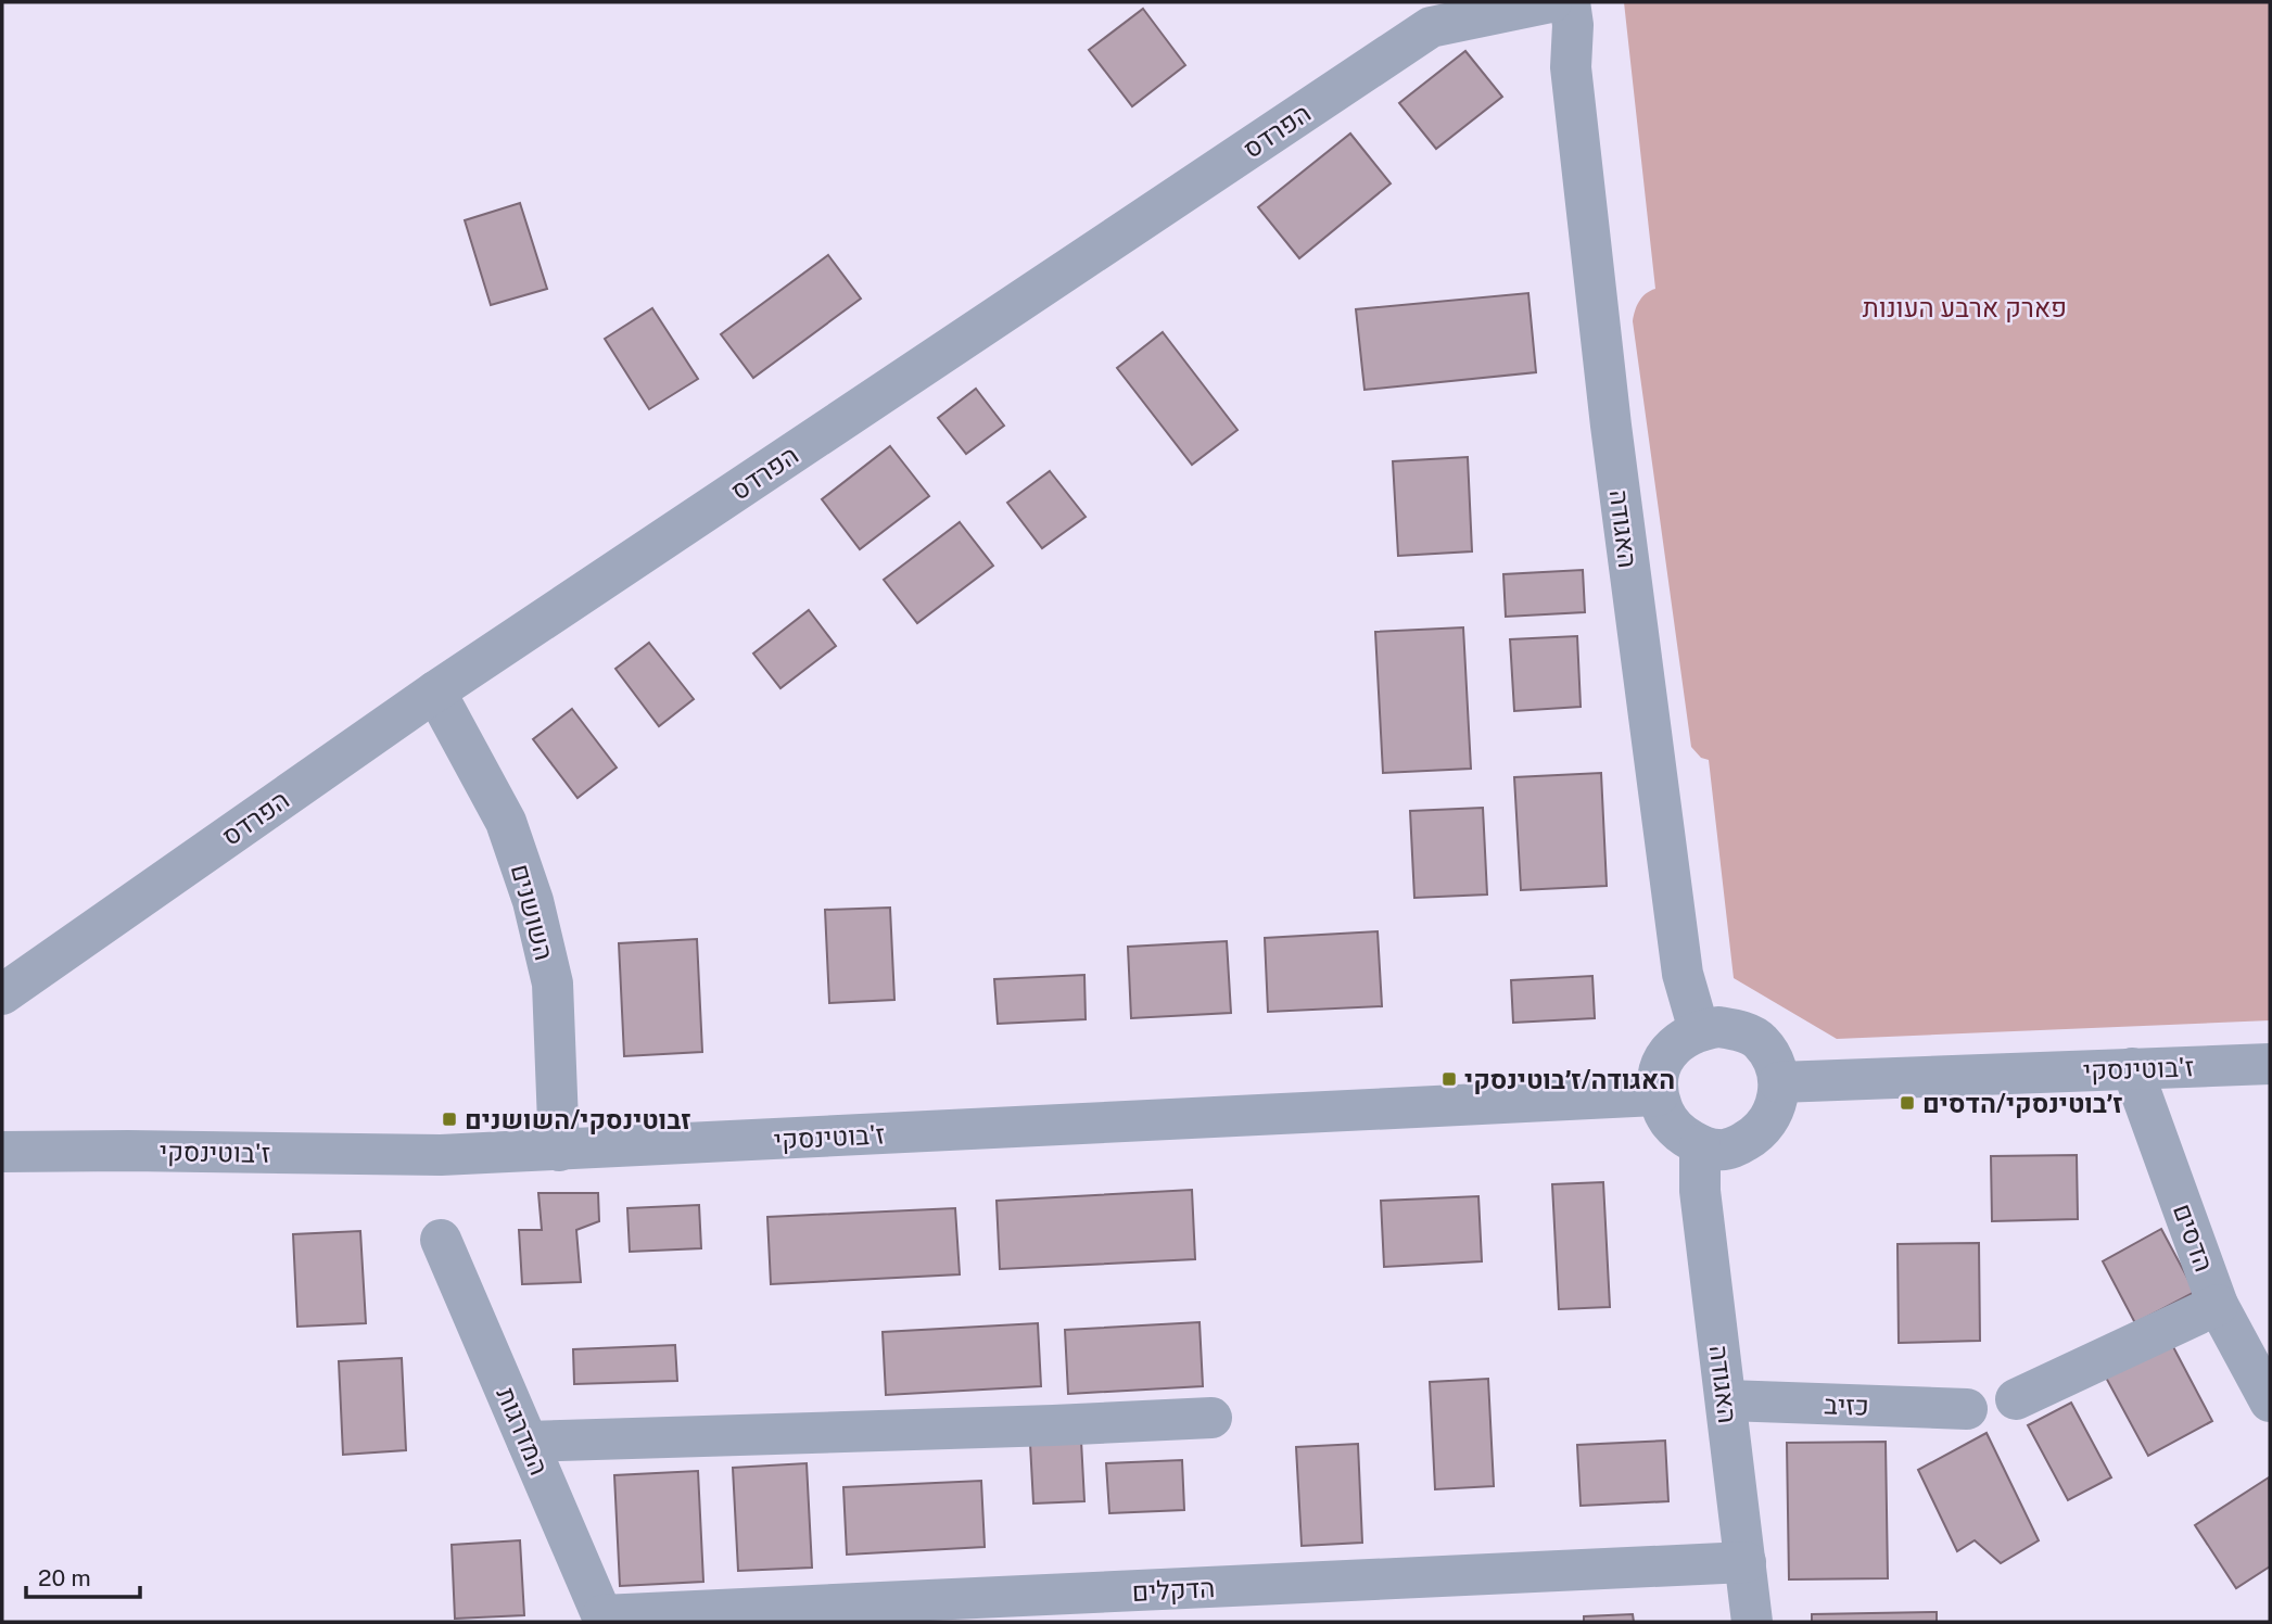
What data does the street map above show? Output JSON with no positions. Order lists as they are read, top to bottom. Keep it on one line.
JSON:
{"streets":{"street":["הפרדס","האגודה","השושנים","ז'בוטינסקי","הדסים","כזיב","המדרגות","הדקלים"]},"crossings":[["הפרדס","האגודה"],["הפרדס","השושנים"],["האגודה","ז'בוטינסקי"],["האגודה","כזיב"],["האגודה","הדקלים"],["השושנים","ז'בוטינסקי"],["ז'בוטינסקי","הדסים"],["המדרגות","הדקלים"]],"parks":["פארק ארבע העונות"],"places":{"transit":["האגודה/ז׳בוטינסקי","ז׳בוטינסקי/הדסים","זבוטינסקי/השושנים"]},"scale_bar":"20 m"}
